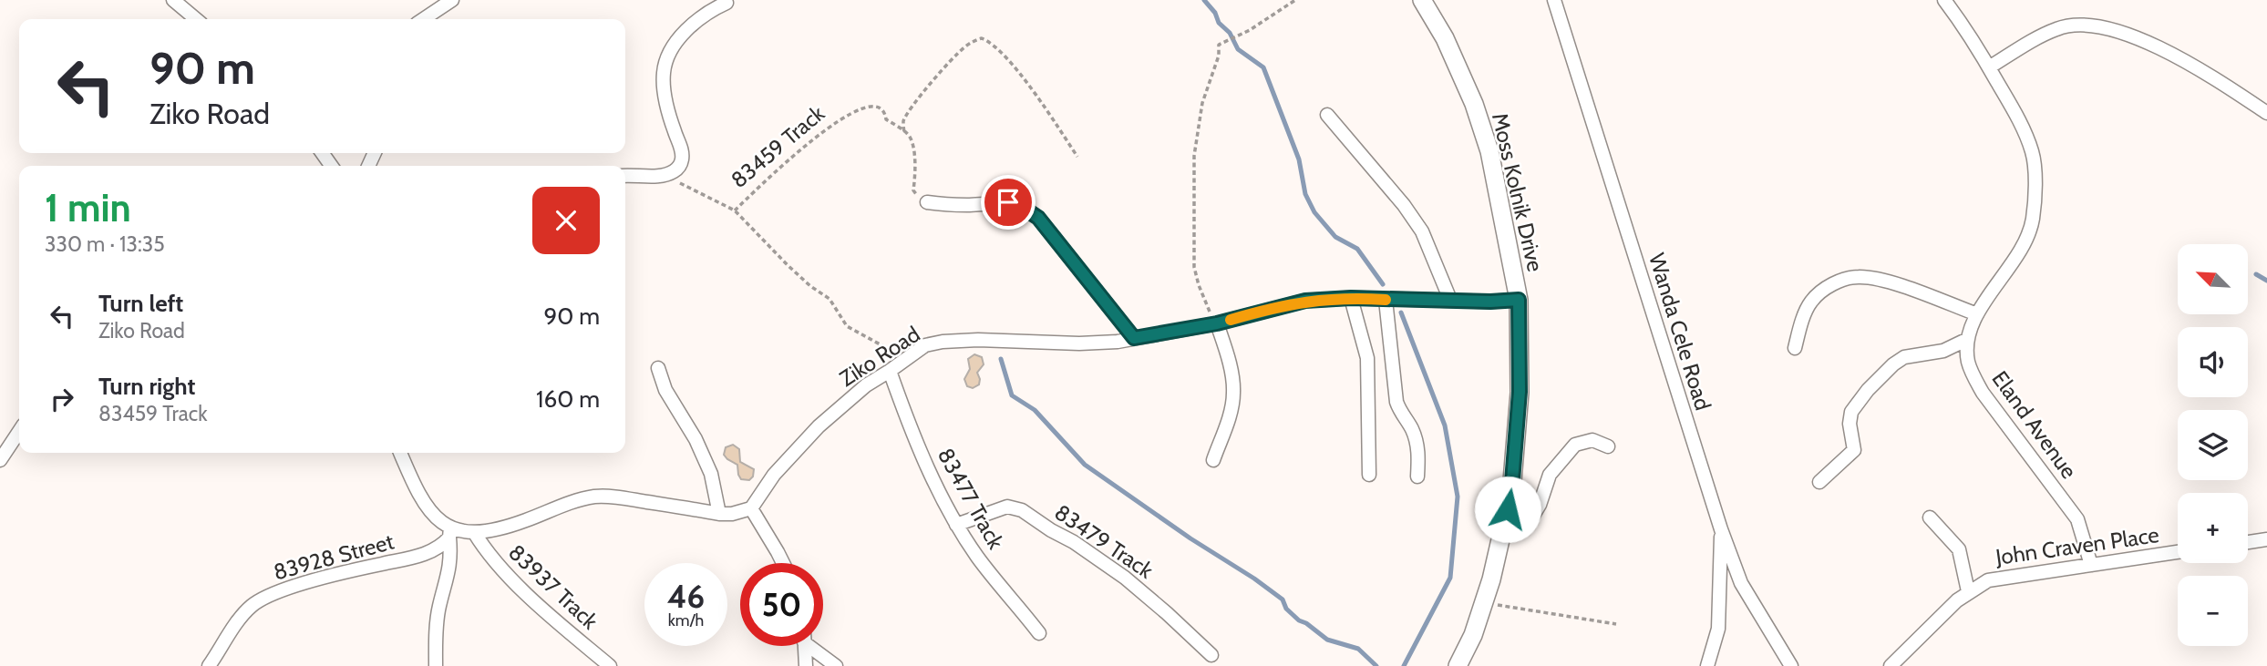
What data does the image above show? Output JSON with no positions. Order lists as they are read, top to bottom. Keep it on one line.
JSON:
{"streets":{"main road":["Moss Kolnik Drive"],"street":["Wanda Cele Road","Ziko Road","Eland Avenue","83477 Track","83479 Track","John Craven Place","83928 Street","83937 Track"],"path":["83459 Track"]},"crossings":[["Moss Kolnik Drive","Ziko Road"],["Ziko Road","83477 Track"],["Eland Avenue","John Craven Place"],["83477 Track","83479 Track"]],"north":"top left","page":{"turn":["90 m","Ziko Road"],"heading":["1 min","330 m · 13:35"],"map_buttons":["+","−"],"list":[{"name":"Turn left","note":"Ziko Road","value":"90 m"},{"name":"Turn right","note":"83459 Track","value":"160 m"}],"speed":"46 km/h","limit":"50"}}
